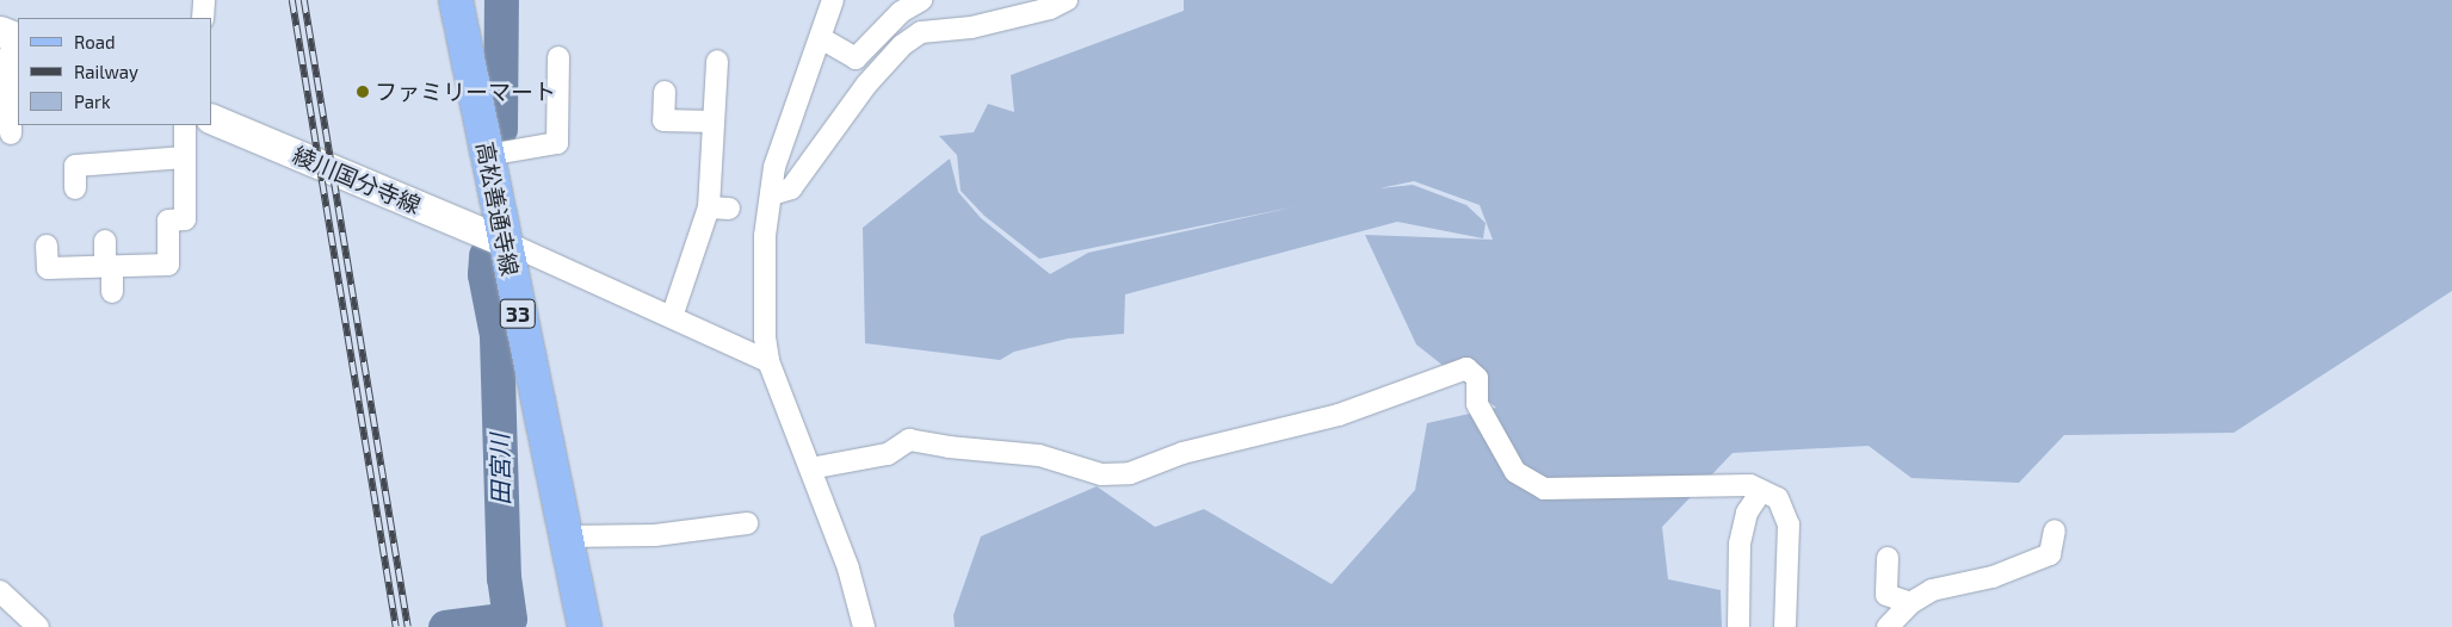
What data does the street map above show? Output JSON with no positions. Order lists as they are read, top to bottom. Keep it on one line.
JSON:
{"streets":{"main road":["綾川国分寺線","高松善通寺線","33"]},"crossings":[["綾川国分寺線","高松善通寺線"]],"water":["田宮川"],"places":["ファミリーマート"],"legend":["Road","Railway","Park"]}
